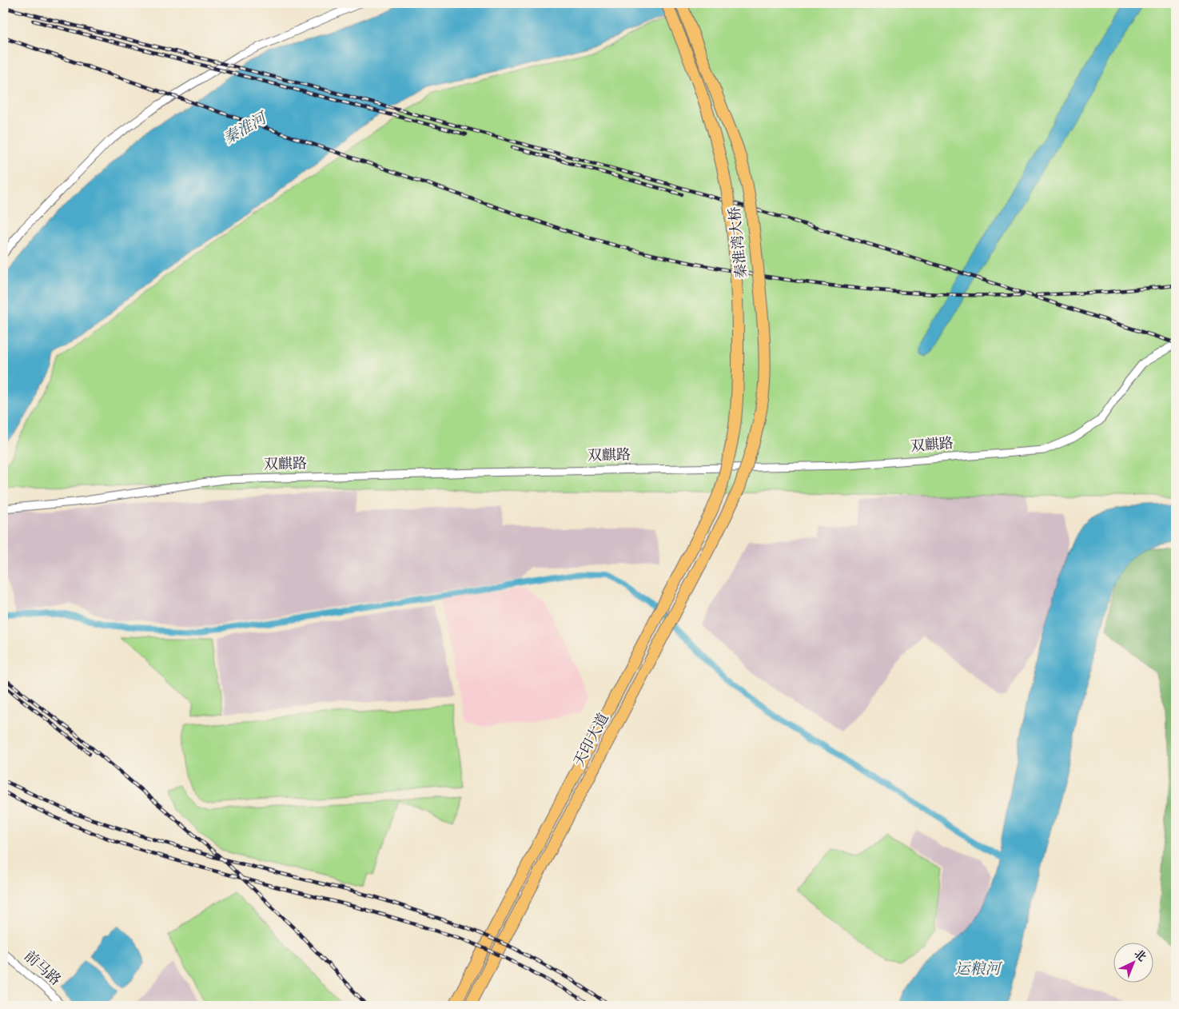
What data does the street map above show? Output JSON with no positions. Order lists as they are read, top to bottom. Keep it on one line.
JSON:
{"streets":{"main road":["秦淮湾大桥","天印大道"],"street":["双麒路","前马路"]},"crossings":[["秦淮湾大桥","天印大道"]],"water":["秦淮河","运粮河"],"north":"top right"}
